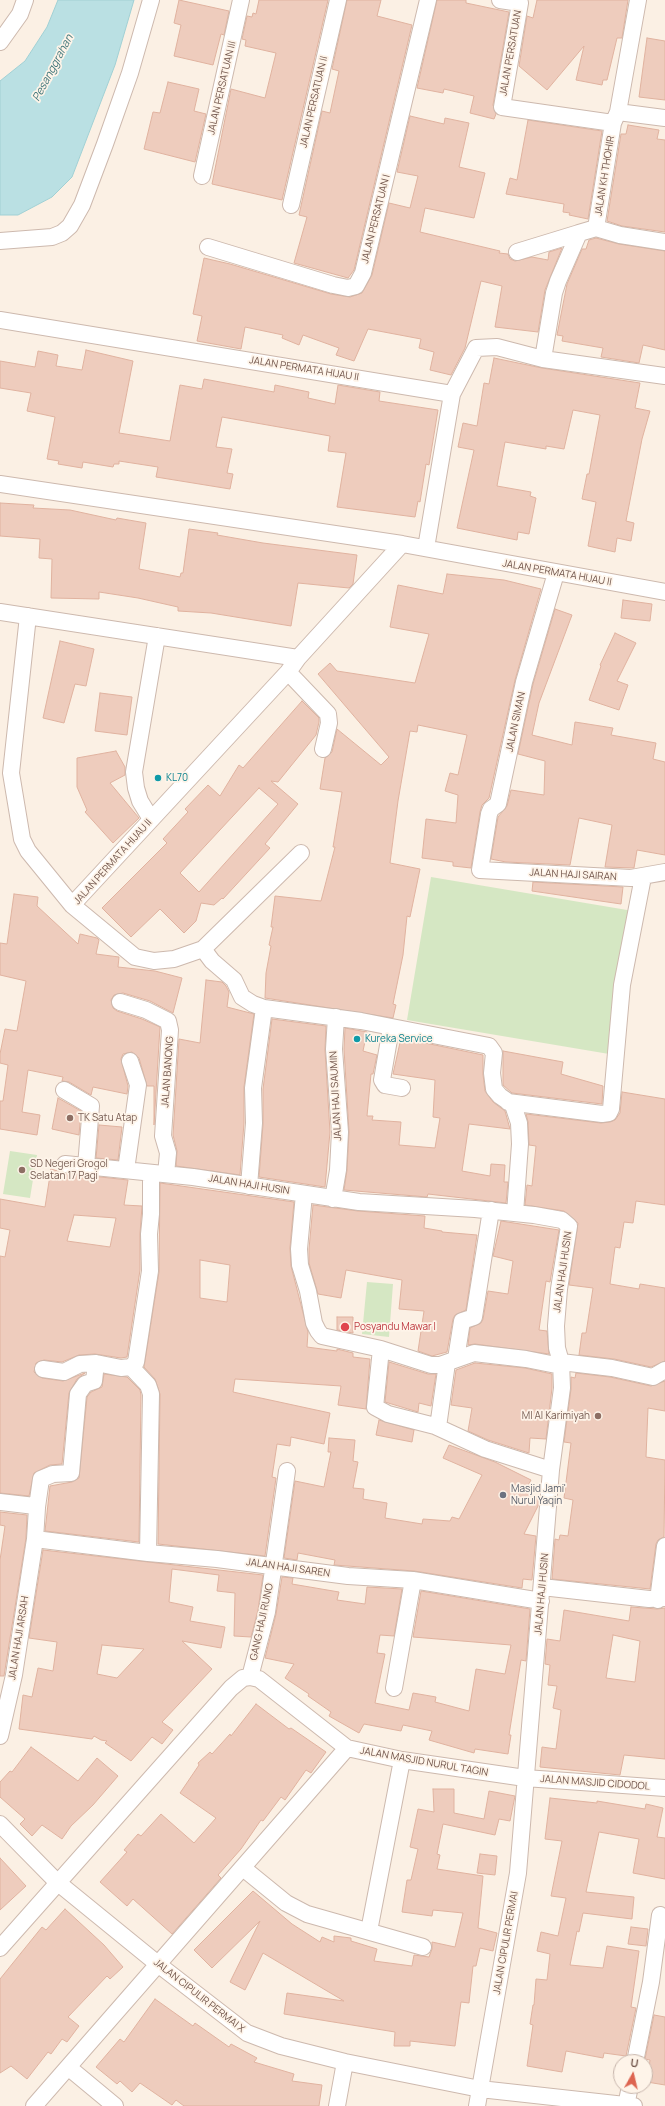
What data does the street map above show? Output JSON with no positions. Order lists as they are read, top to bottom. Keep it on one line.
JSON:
{"streets":{"street":["JALAN PERSATUAN","JALAN PERSATUAN III","JALAN PERSATUAN II","JALAN KH THOHIR","JALAN PERSATUAN I","JALAN PERMATA HIJAU II","JALAN SIMAN","JALAN HAJI SAIRAN","JALAN BANONG","JALAN HAJI SAUMIN","JALAN HAJI HUSIN","JALAN HAJI SAREN","GANG HAJI RUNO","JALAN HAJI ARSAH","JALAN MASJID NURUL TAGIN","JALAN MASJID CIDODOL","JALAN CIPULIR PERMAI","JALAN CIPULIR PERMAI X"]},"crossings":[["JALAN PERSATUAN","JALAN KH THOHIR"],["JALAN PERMATA HIJAU II","JALAN SIMAN"],["JALAN SIMAN","JALAN HAJI SAIRAN"],["JALAN BANONG","JALAN HAJI HUSIN"],["JALAN HAJI SAUMIN","JALAN HAJI HUSIN"],["JALAN HAJI HUSIN","JALAN HAJI SAREN"],["JALAN HAJI HUSIN","JALAN MASJID NURUL TAGIN"],["JALAN HAJI HUSIN","JALAN MASJID CIDODOL"],["JALAN HAJI HUSIN","JALAN CIPULIR PERMAI"],["JALAN HAJI SAREN","GANG HAJI RUNO"],["JALAN HAJI SAREN","JALAN HAJI ARSAH"],["GANG HAJI RUNO","JALAN MASJID NURUL TAGIN"],["JALAN MASJID NURUL TAGIN","JALAN MASJID CIDODOL"],["JALAN MASJID NURUL TAGIN","JALAN CIPULIR PERMAI"],["JALAN MASJID CIDODOL","JALAN CIPULIR PERMAI"],["JALAN CIPULIR PERMAI","JALAN CIPULIR PERMAI X"]],"water":["Pesanggrahan"],"places":["KL70","Kureka Service","TK Satu Atap","SD Negeri Grogol Selatan 17 Pagi","Posyandu Mawar I","MI Al Karimiyah","Masjid Jami' Nurul Yaqin"],"north":"top"}
